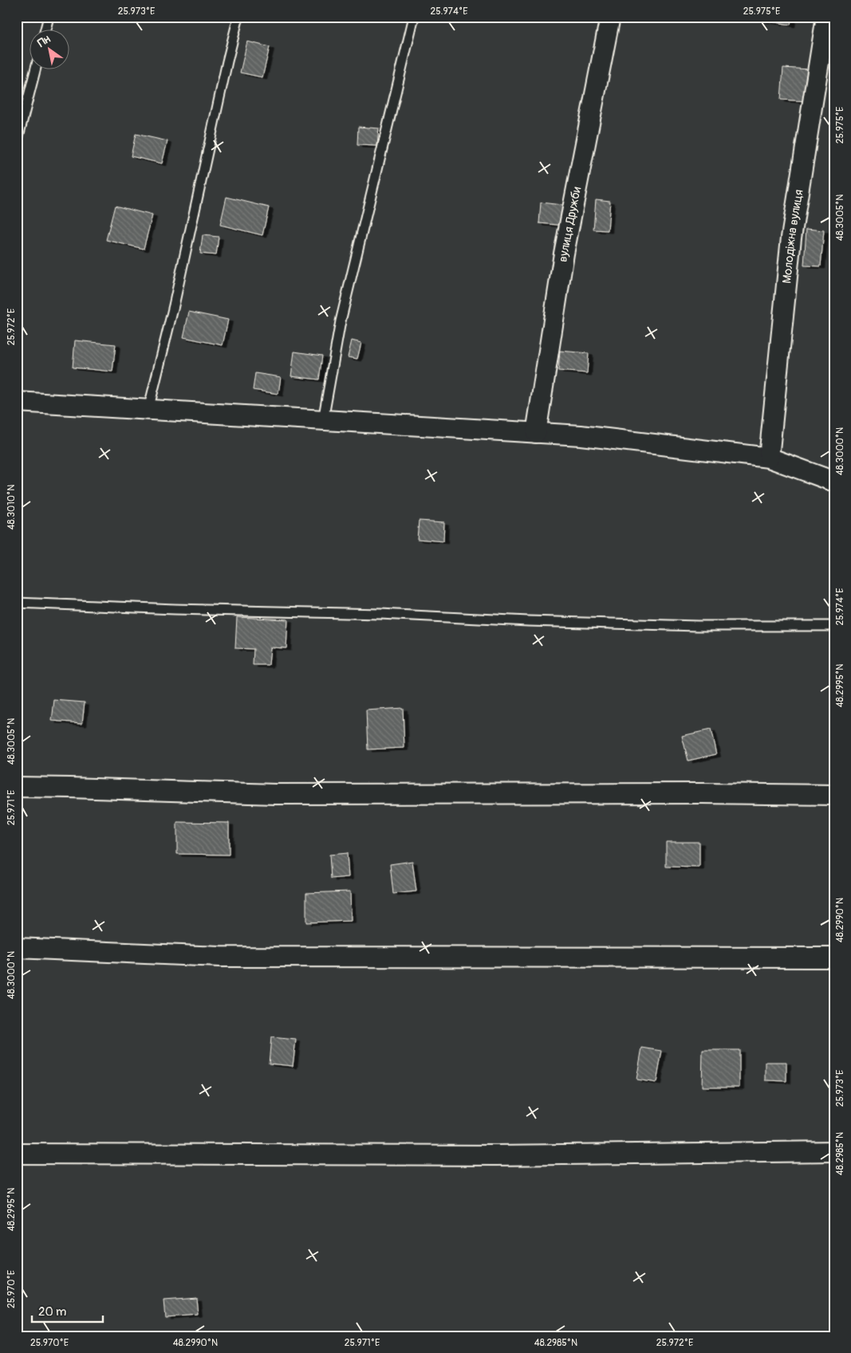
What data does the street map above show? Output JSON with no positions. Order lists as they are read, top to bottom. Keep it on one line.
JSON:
{"streets":{"street":["вулиця Дружби","Молодіжна вулиця"]},"scale_bar":"20 m","north":"top left","coordinates":["25.973°E","25.974°E","25.975°E","48.3005°N","25.972°E","48.3000°N","48.3010°N","48.2995°N","25.971°E","48.2990°N","48.2985°N","25.970°E"]}
